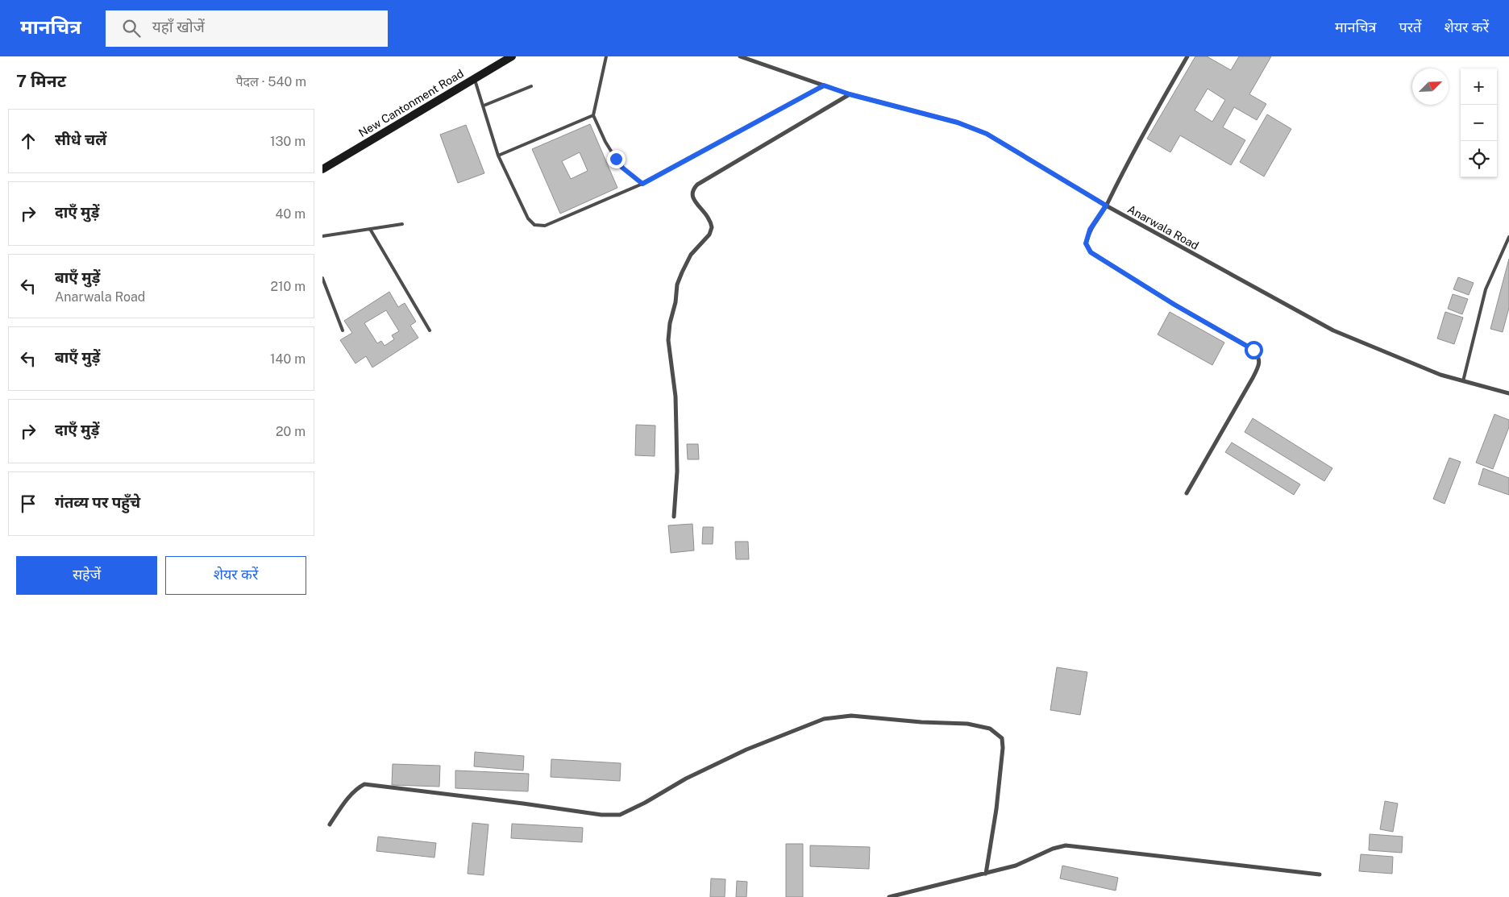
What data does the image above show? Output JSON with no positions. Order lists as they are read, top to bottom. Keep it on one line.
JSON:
{"streets":{"street":["New Cantonment Road","Anarwala Road"]},"north":"top right","page":{"header":"मानचित्र","search":"यहाँ खोजें","nav":["मानचित्र","परतें","शेयर करें"],"heading":["7 मिनट","पैदल · 540 m"],"map_buttons":["+","−"],"list":[["सीधे चलें","130 m"],["दाएँ मुड़ें","40 m"],["बाएँ मुड़ें","Anarwala Road","210 m"],["बाएँ मुड़ें","140 m"],["दाएँ मुड़ें","20 m"],"गंतव्य पर पहुँचे"],"buttons":["सहेजें","शेयर करें"]}}
